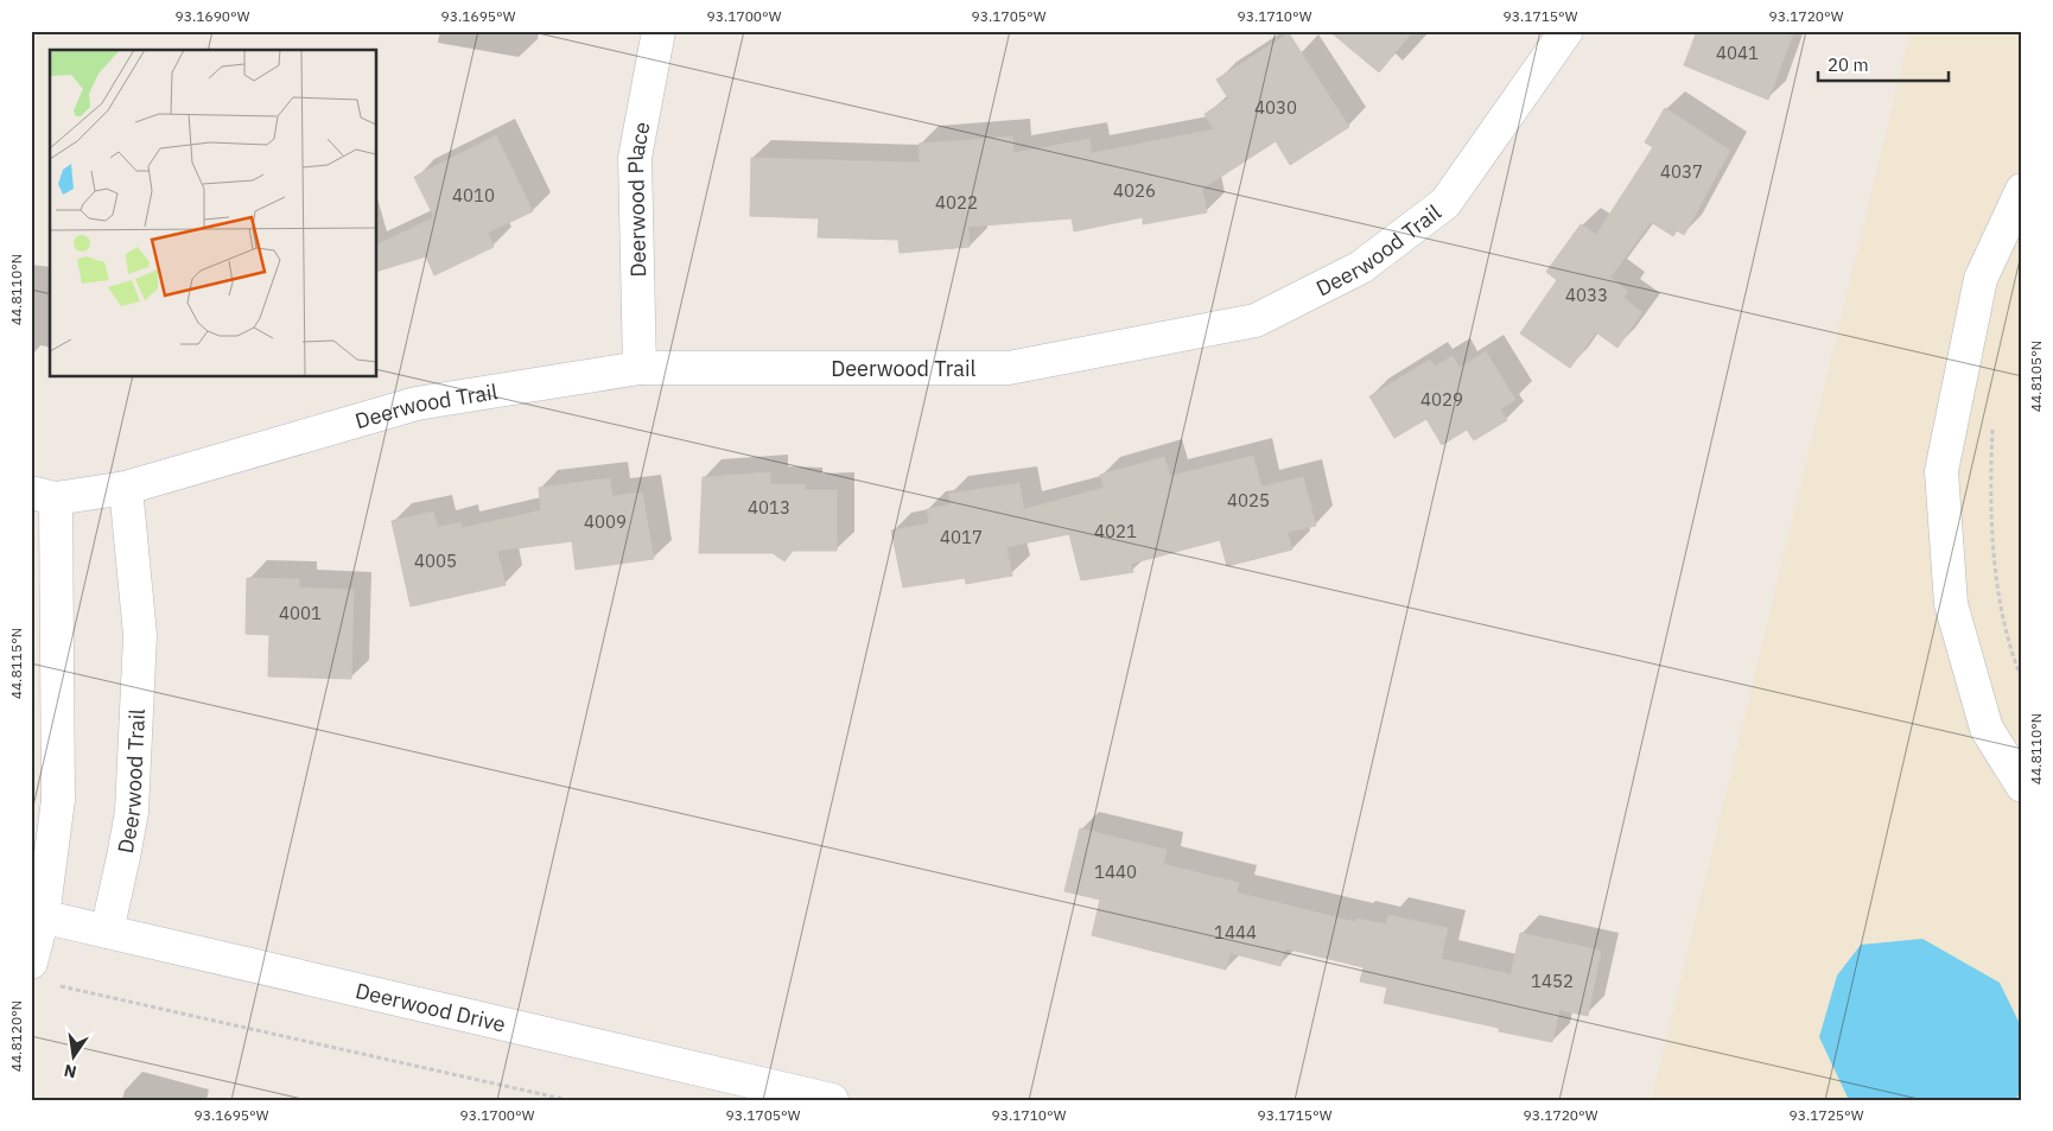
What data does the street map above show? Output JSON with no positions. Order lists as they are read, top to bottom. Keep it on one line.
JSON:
{"streets":{"street":["Deerwood Place","Deerwood Trail","Deerwood Drive"]},"crossings":[["Deerwood Place","Deerwood Trail"],["Deerwood Trail","Deerwood Drive"]],"house_numbers":["4041","4030","4037","4026","4010","4022","4033","4029","4025","4013","4009","4021","4017","4005","4001","1440","1444","1452"],"scale_bar":"20 m","north":"bottom","coordinates":["93.1690°W","93.1695°W","93.1700°W","93.1705°W","93.1710°W","93.1715°W","93.1720°W","44.8110°N","44.8105°N","44.8115°N","44.8120°N","93.1725°W"]}
